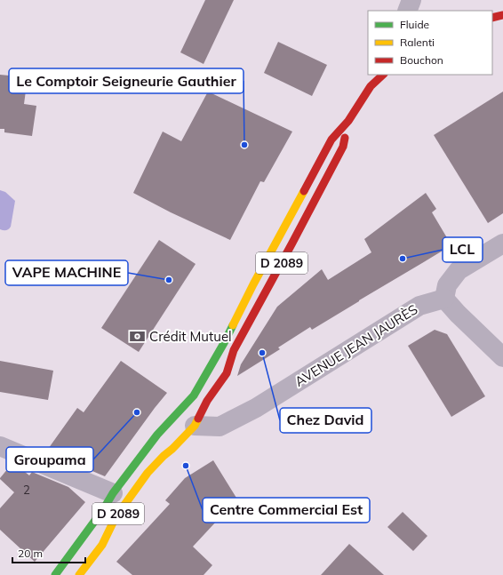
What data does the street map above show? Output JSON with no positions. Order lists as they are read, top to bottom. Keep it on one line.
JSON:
{"streets":{"main road":["D 2089"],"street":["AVENUE JEAN JAURÈS"]},"crossings":[["D 2089","AVENUE JEAN JAURÈS"]],"places":{"other":["Le Comptoir Seigneurie Gauthier","LCL","VAPE MACHINE","Chez David","Groupama","Centre Commercial Est"],"bank":["Crédit Mutuel"]},"house_numbers":["2"],"legend":["Fluide","Ralenti","Bouchon"],"scale_bar":"20 m"}
